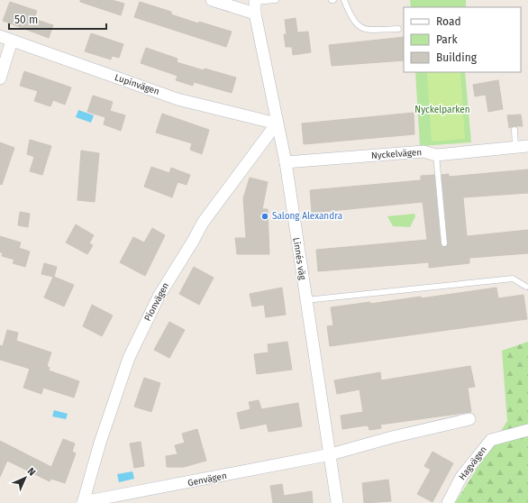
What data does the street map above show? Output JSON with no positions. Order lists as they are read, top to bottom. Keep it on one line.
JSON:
{"streets":{"street":["Lupinvägen","Nyckelvägen","Linnés väg","Pionvägen","Hagvägen","Genvägen"]},"crossings":[["Lupinvägen","Linnés väg"],["Lupinvägen","Pionvägen"],["Nyckelvägen","Linnés väg"],["Linnés väg","Pionvägen"],["Linnés väg","Genvägen"],["Pionvägen","Genvägen"]],"parks":["Nyckelparken"],"places":["Salong Alexandra"],"legend":["Road","Park","Building"],"scale_bar":"50 m","north":"top right"}
